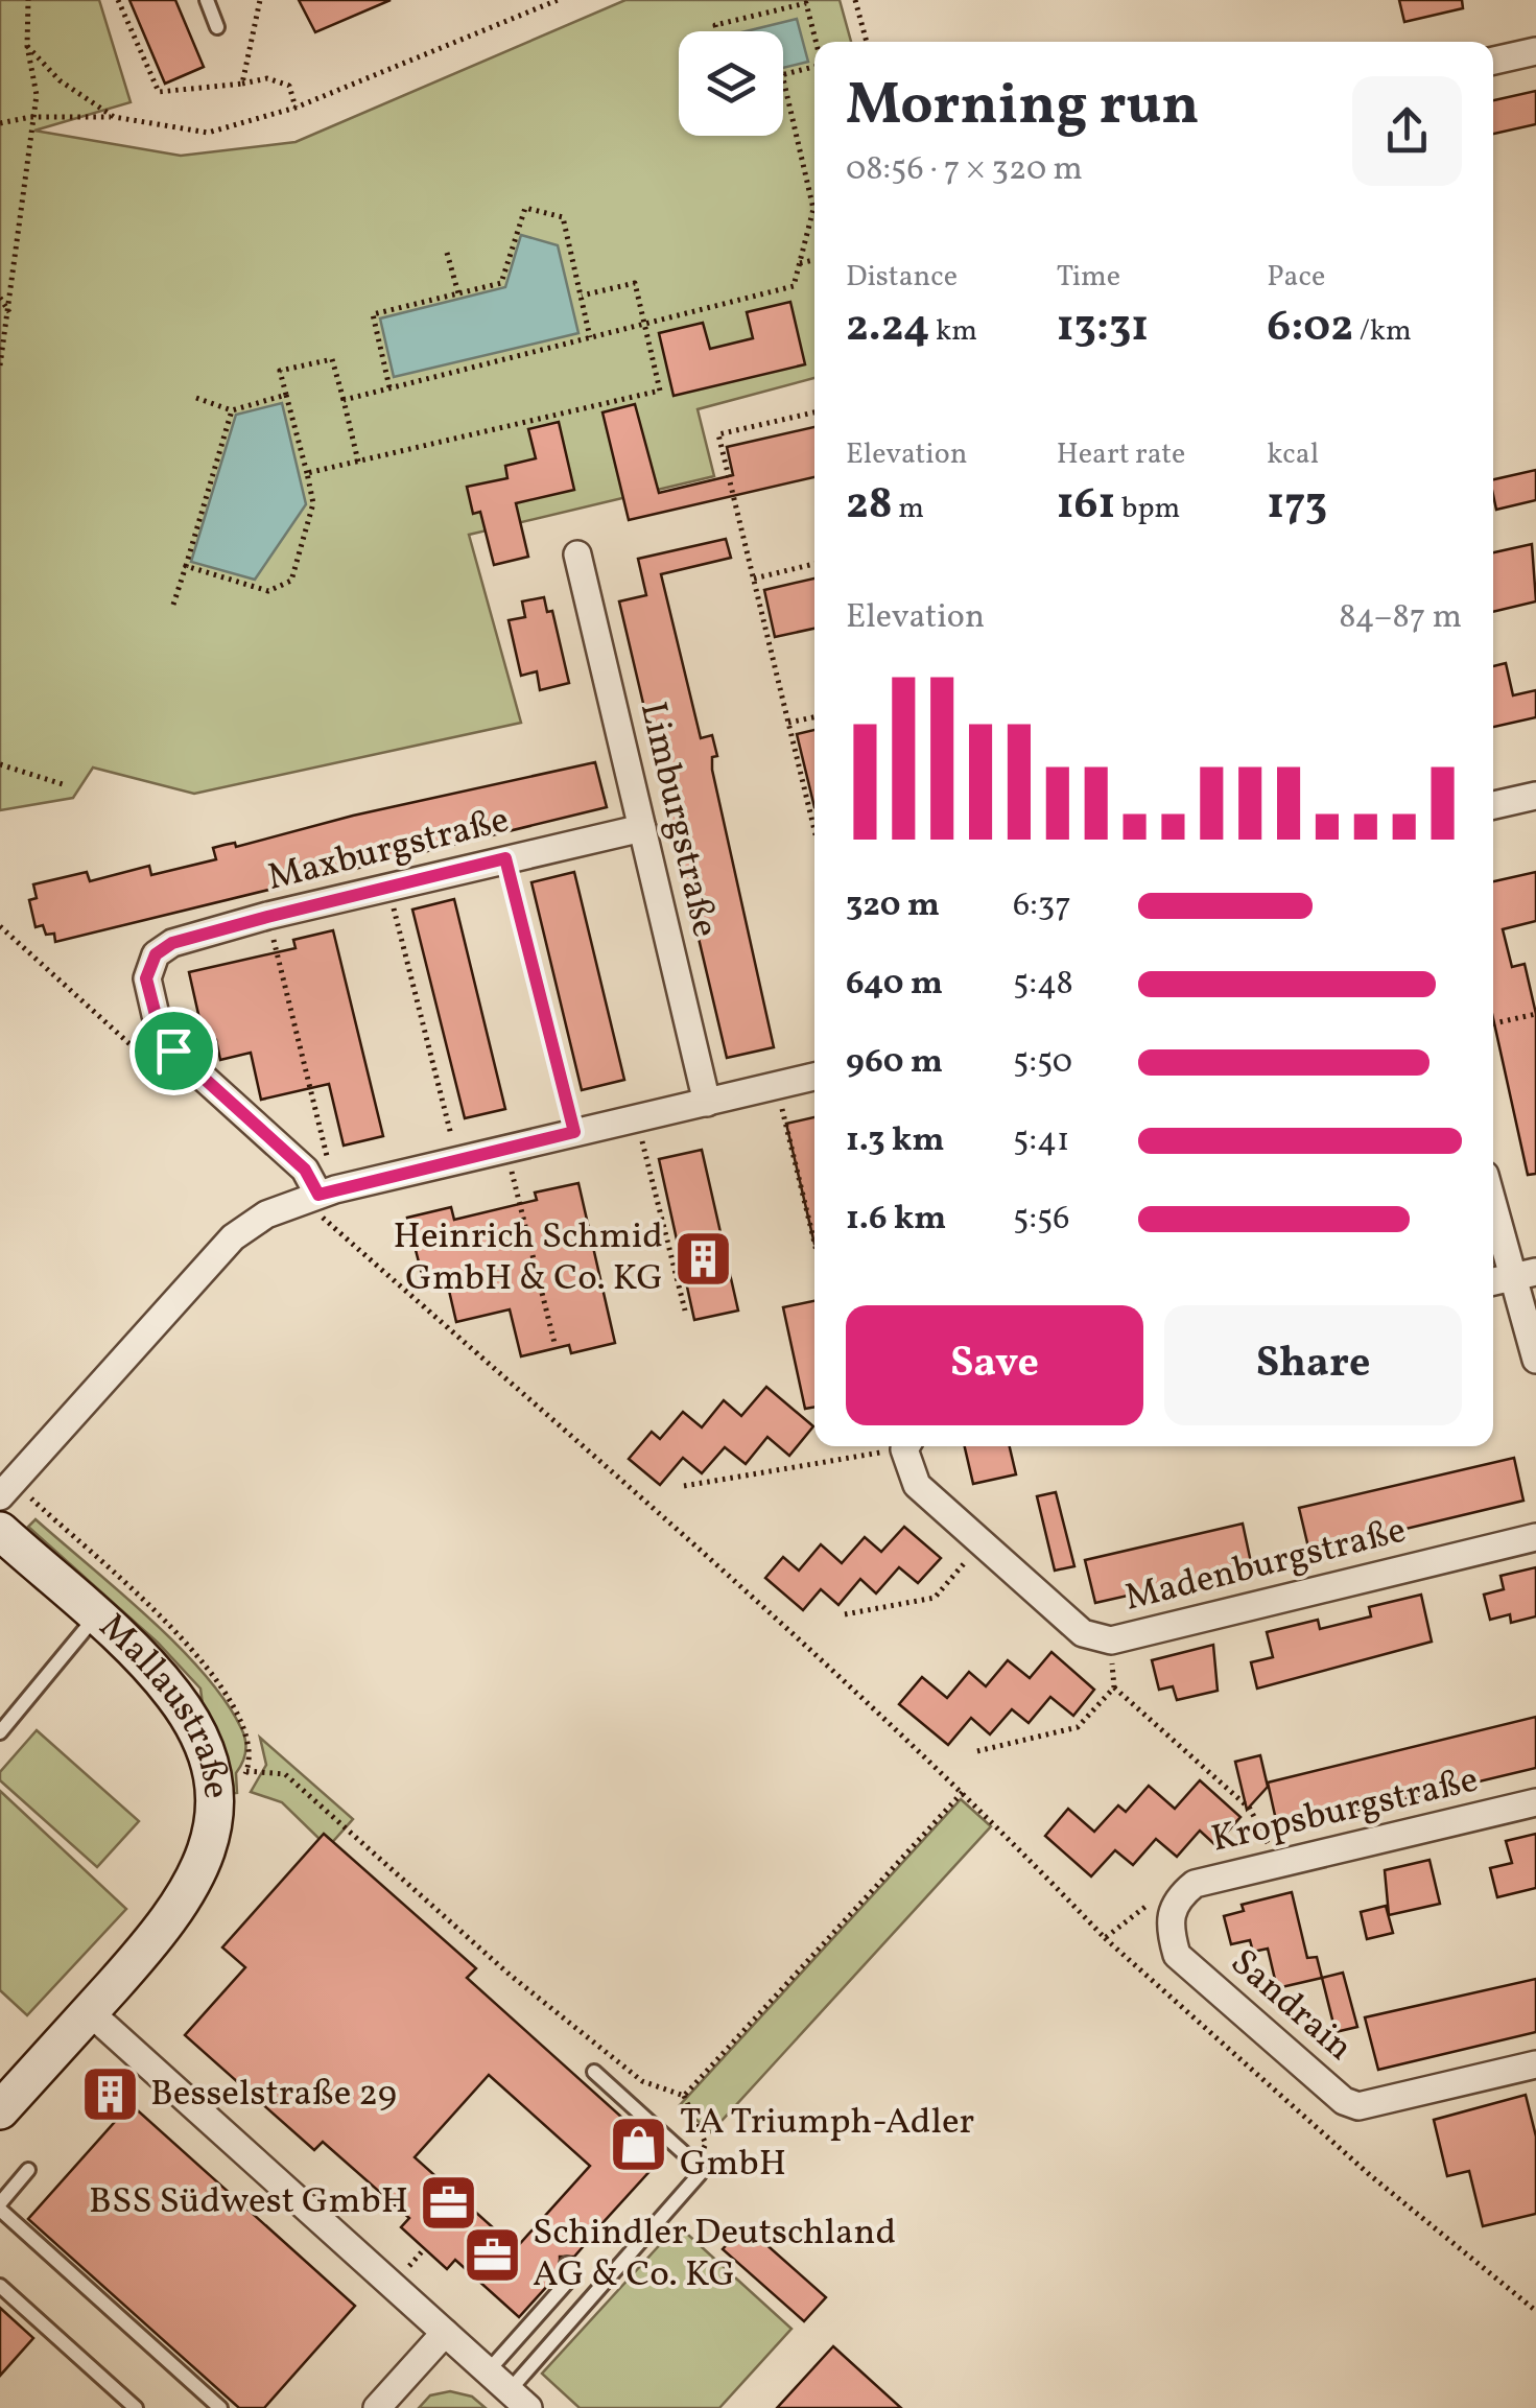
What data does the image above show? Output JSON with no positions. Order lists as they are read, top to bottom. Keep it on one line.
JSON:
{"streets":{"street":["Limburgstraße","Maxburgstraße","Madenburgstraße","Mallaustraße","Kropsburgstraße","Sandrain"]},"crossings":[["Limburgstraße","Maxburgstraße"],["Kropsburgstraße","Sandrain"]],"places":{"building":["Heinrich Schmid GmbH & Co. KG","Besselstraße 29"],"shop":["TA Triumph-Adler GmbH"],"office":["BSS Südwest GmbH","Schindler Deutschland AG & Co. KG"]},"page":{"heading":["Morning run","08:56 · 7 × 320 m"],"stats":[["Distance","2.24 km"],["Time","13:31"],["Pace","6:02 /km"],["Elevation","28 m"],["Heart rate","161 bpm"],["kcal","173"]],"chart":["Elevation","84–87 m"],"list":[{"name":"320 m","note":"6:37"},{"name":"640 m","note":"5:48"},{"name":"960 m","note":"5:50"},{"name":"1.3 km","note":"5:41"},{"name":"1.6 km","note":"5:56"}],"buttons":["Save","Share"]}}
